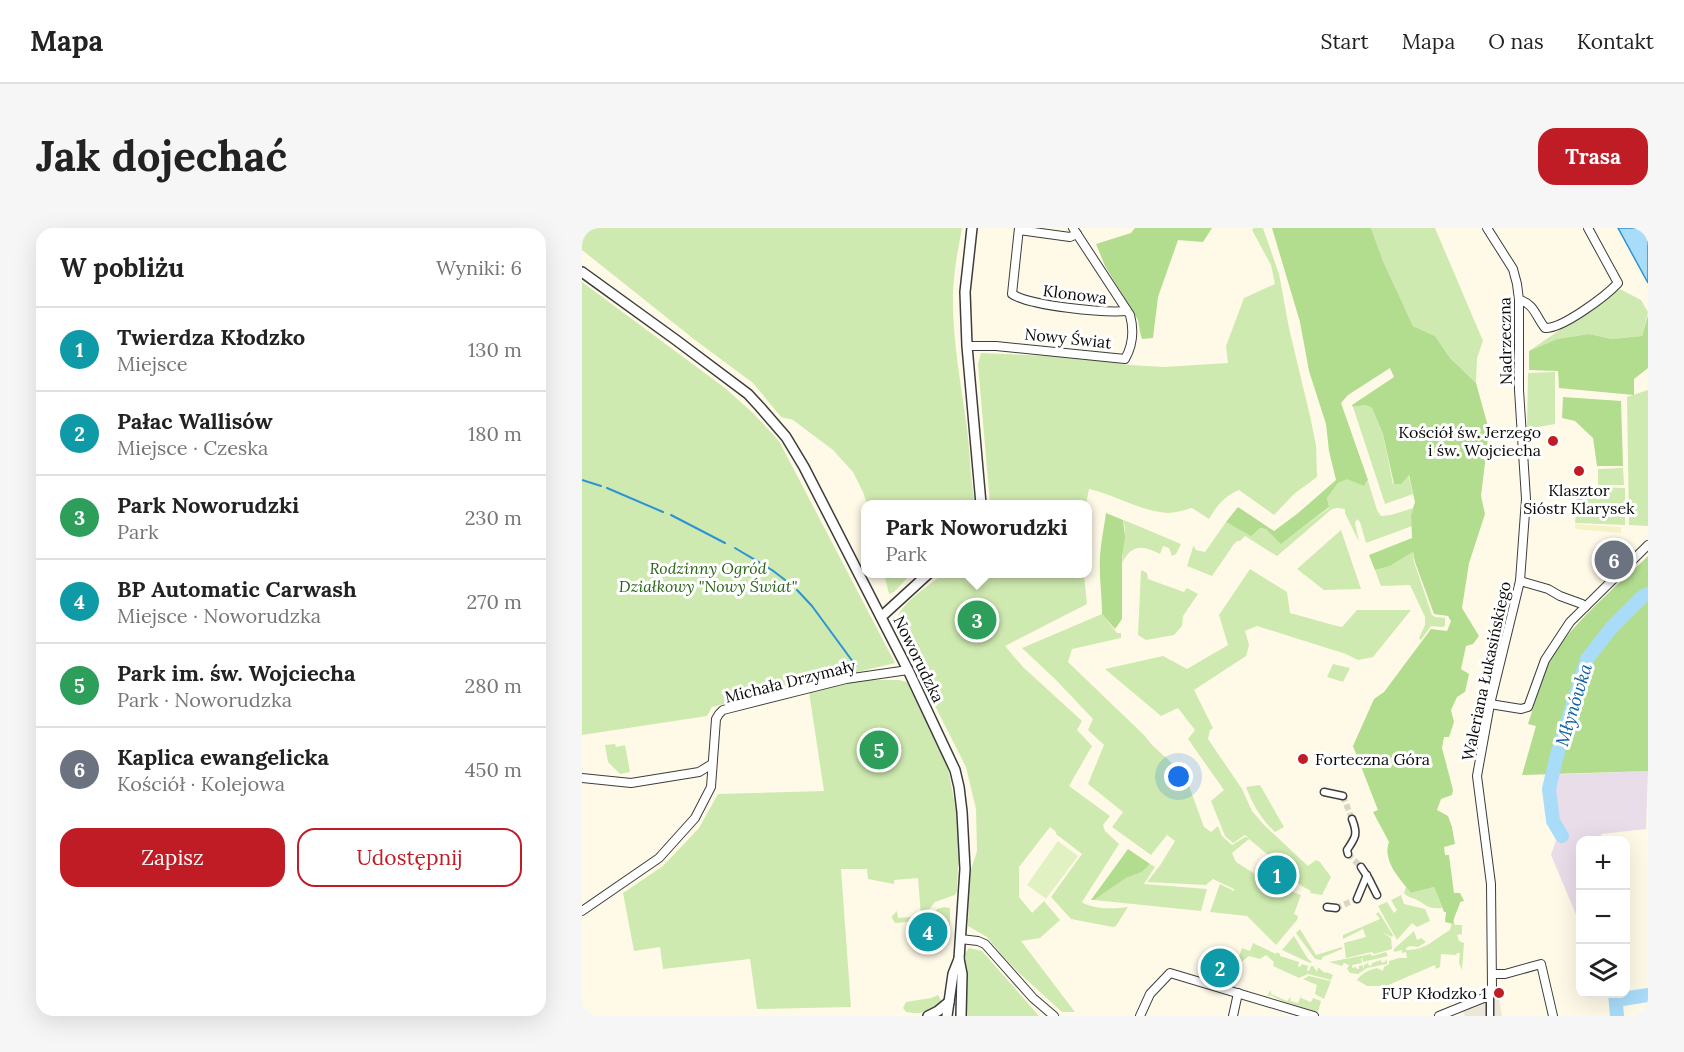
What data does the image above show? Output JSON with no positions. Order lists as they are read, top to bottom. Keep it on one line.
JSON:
{"streets":{"street":["Klonowa","Nowy Świat","Nadrzeczna","Noworudzka","Waleriana Łukasińskiego","Michała Drzymały"]},"crossings":[["Klonowa","Nowy Świat"],["Nadrzeczna","Waleriana Łukasińskiego"],["Noworudzka","Michała Drzymały"]],"water":["Młynówka"],"parks":["Rodzinny Ogród Działkowy \"Nowy Świat\""],"places":["Kościół św. Jerzego i św. Wojciecha","Klasztor Sióstr Klarysek","Forteczna Góra","FUP Kłodzko 1"],"page":{"header":"Mapa","nav":["Start","Mapa","O nas","Kontakt"],"buttons":["Trasa",["Zapisz","Udostępnij"]],"title":"Jak dojechać","heading":["W pobliżu","Wyniki: 6"],"list":[{"mark":"1","name":"Twierdza Kłodzko","note":"Miejsce","value":"130 m"},{"mark":"2","name":"Pałac Wallisów","note":"Miejsce · Czeska","value":"180 m"},{"mark":"3","name":"Park Noworudzki","note":"Park","value":"230 m"},{"mark":"4","name":"BP Automatic Carwash","note":"Miejsce · Noworudzka","value":"270 m"},{"mark":"5","name":"Park im. św. Wojciecha","note":"Park · Noworudzka","value":"280 m"},{"mark":"6","name":"Kaplica ewangelicka","note":"Kościół · Kolejowa","value":"450 m"}],"popup":["Park Noworudzki","Park"],"pins":["6","3","5","1","4","2"],"map_buttons":["+","−"]}}
